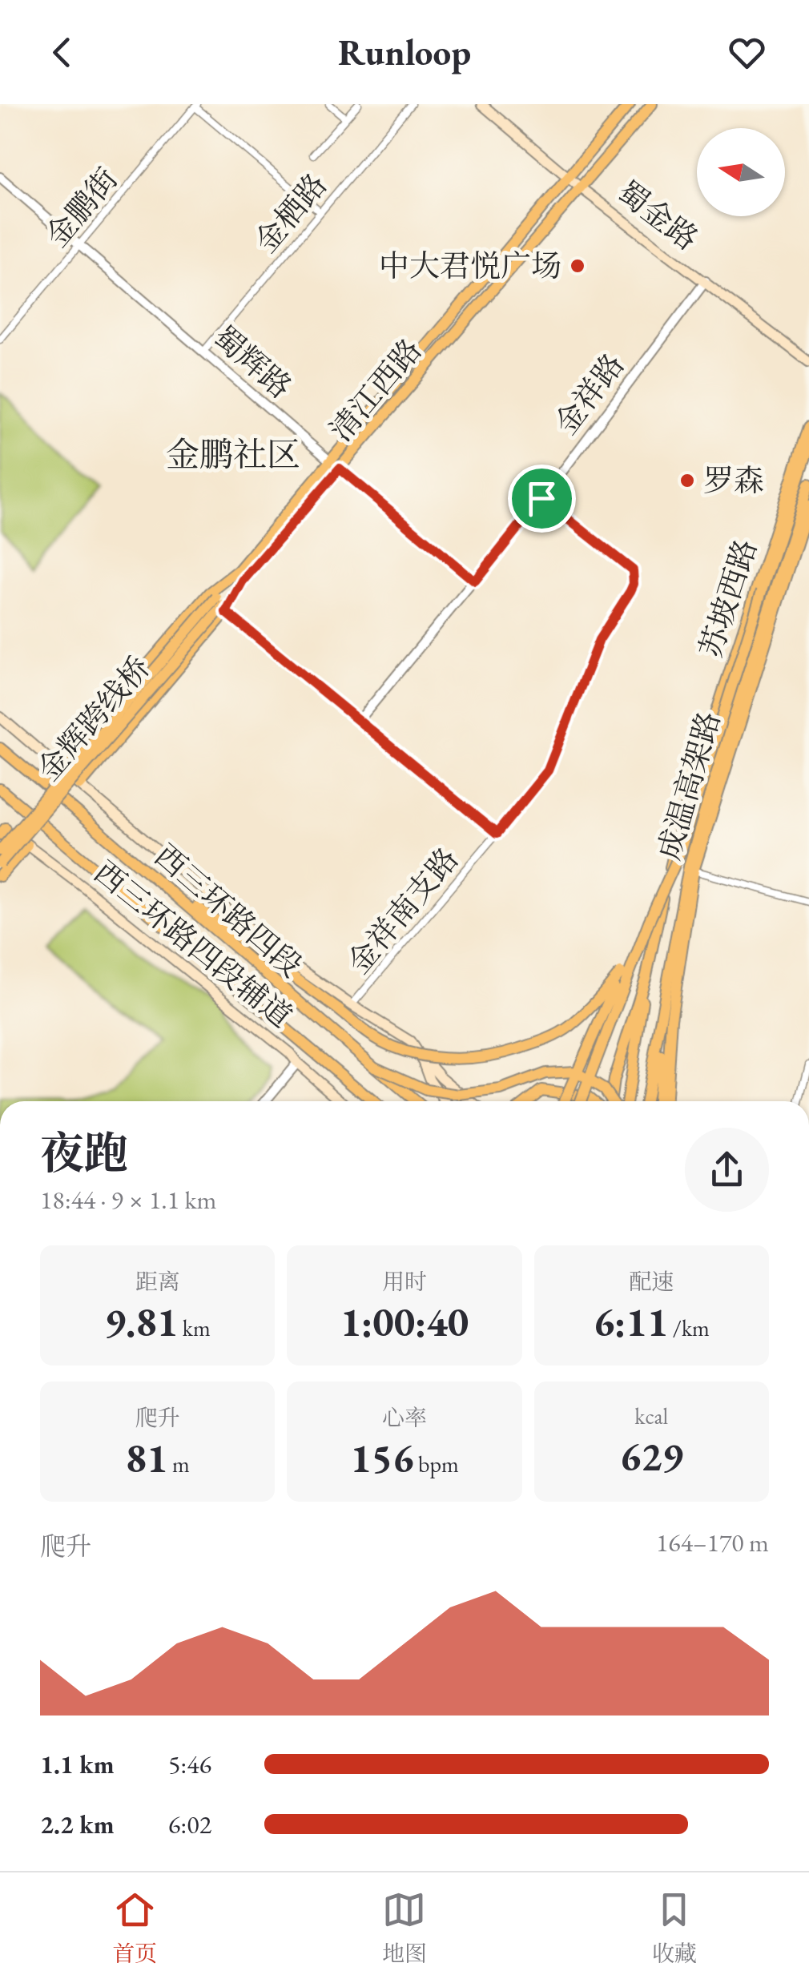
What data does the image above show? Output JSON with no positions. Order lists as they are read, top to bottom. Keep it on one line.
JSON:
{"streets":{"main road":["蜀金路","清江西路","苏坡西路","金辉跨线桥","成温高架路","西三环路四段","西三环路四段辅道"],"street":["金鹏街","金栖路","蜀辉路","金祥路","金祥南支路"]},"crossings":[["金鹏街","蜀辉路"],["金栖路","蜀辉路"],["蜀金路","清江西路"],["蜀金路","金祥路"],["蜀辉路","清江西路"],["蜀辉路","金祥路"],["清江西路","西三环路四段辅道"],["金祥路","金祥南支路"],["金祥南支路","西三环路四段辅道"]],"districts":["金鹏社区"],"places":["中大君悦广场","罗森"],"north":"left","page":{"header":"Runloop","heading":["夜跑","18:44 · 9 × 1.1 km"],"stats":[["距离","9.81 km"],["用时","1:00:40"],["配速","6:11 /km"],["爬升","81 m"],["心率","156 bpm"],["kcal","629"]],"chart":["爬升","164–170 m"],"list":[{"name":"1.1 km","note":"5:46"},{"name":"2.2 km","note":"6:02"}],"tabs":["首页","地图","收藏"]}}
